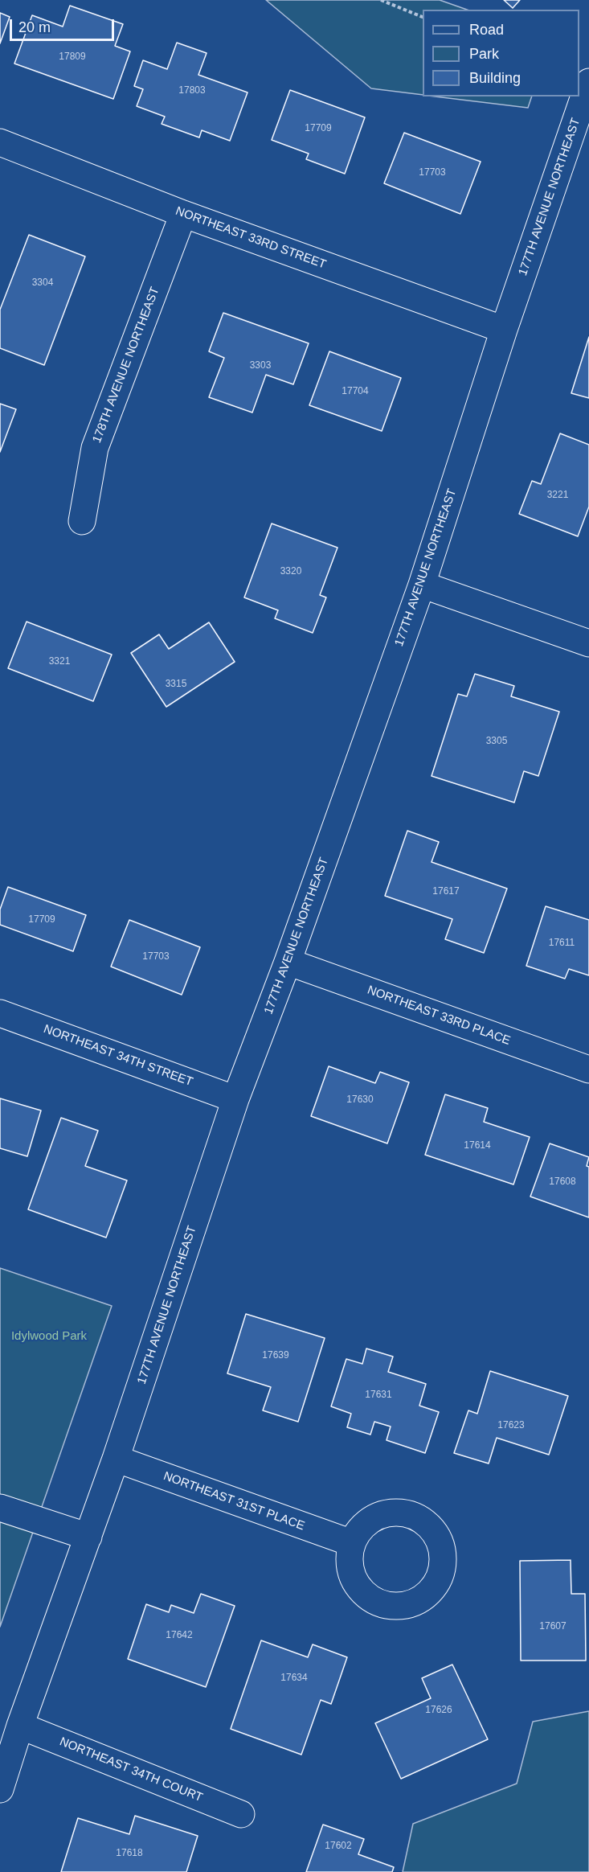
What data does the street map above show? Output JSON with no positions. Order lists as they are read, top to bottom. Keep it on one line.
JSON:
{"streets":{"street":["177TH AVENUE NORTHEAST","NORTHEAST 33RD STREET","178TH AVENUE NORTHEAST","NORTHEAST 33RD PLACE","NORTHEAST 34TH STREET","NORTHEAST 31ST PLACE","NORTHEAST 34TH COURT"]},"crossings":[["177TH AVENUE NORTHEAST","NORTHEAST 33RD STREET"],["177TH AVENUE NORTHEAST","NORTHEAST 33RD PLACE"],["177TH AVENUE NORTHEAST","NORTHEAST 34TH STREET"],["177TH AVENUE NORTHEAST","NORTHEAST 31ST PLACE"],["177TH AVENUE NORTHEAST","NORTHEAST 34TH COURT"],["NORTHEAST 33RD STREET","178TH AVENUE NORTHEAST"]],"parks":["Idylwood Park"],"house_numbers":["17809","17803","17709","17703","3304","3303","17704","3221","3320","3321","3315","3305","17617","17709","17611","17703","17630","17614","17608","17639","17631","17623","17607","17642","17634","17626","17602","17618"],"legend":["Road","Park","Building"],"scale_bar":"20 m"}
